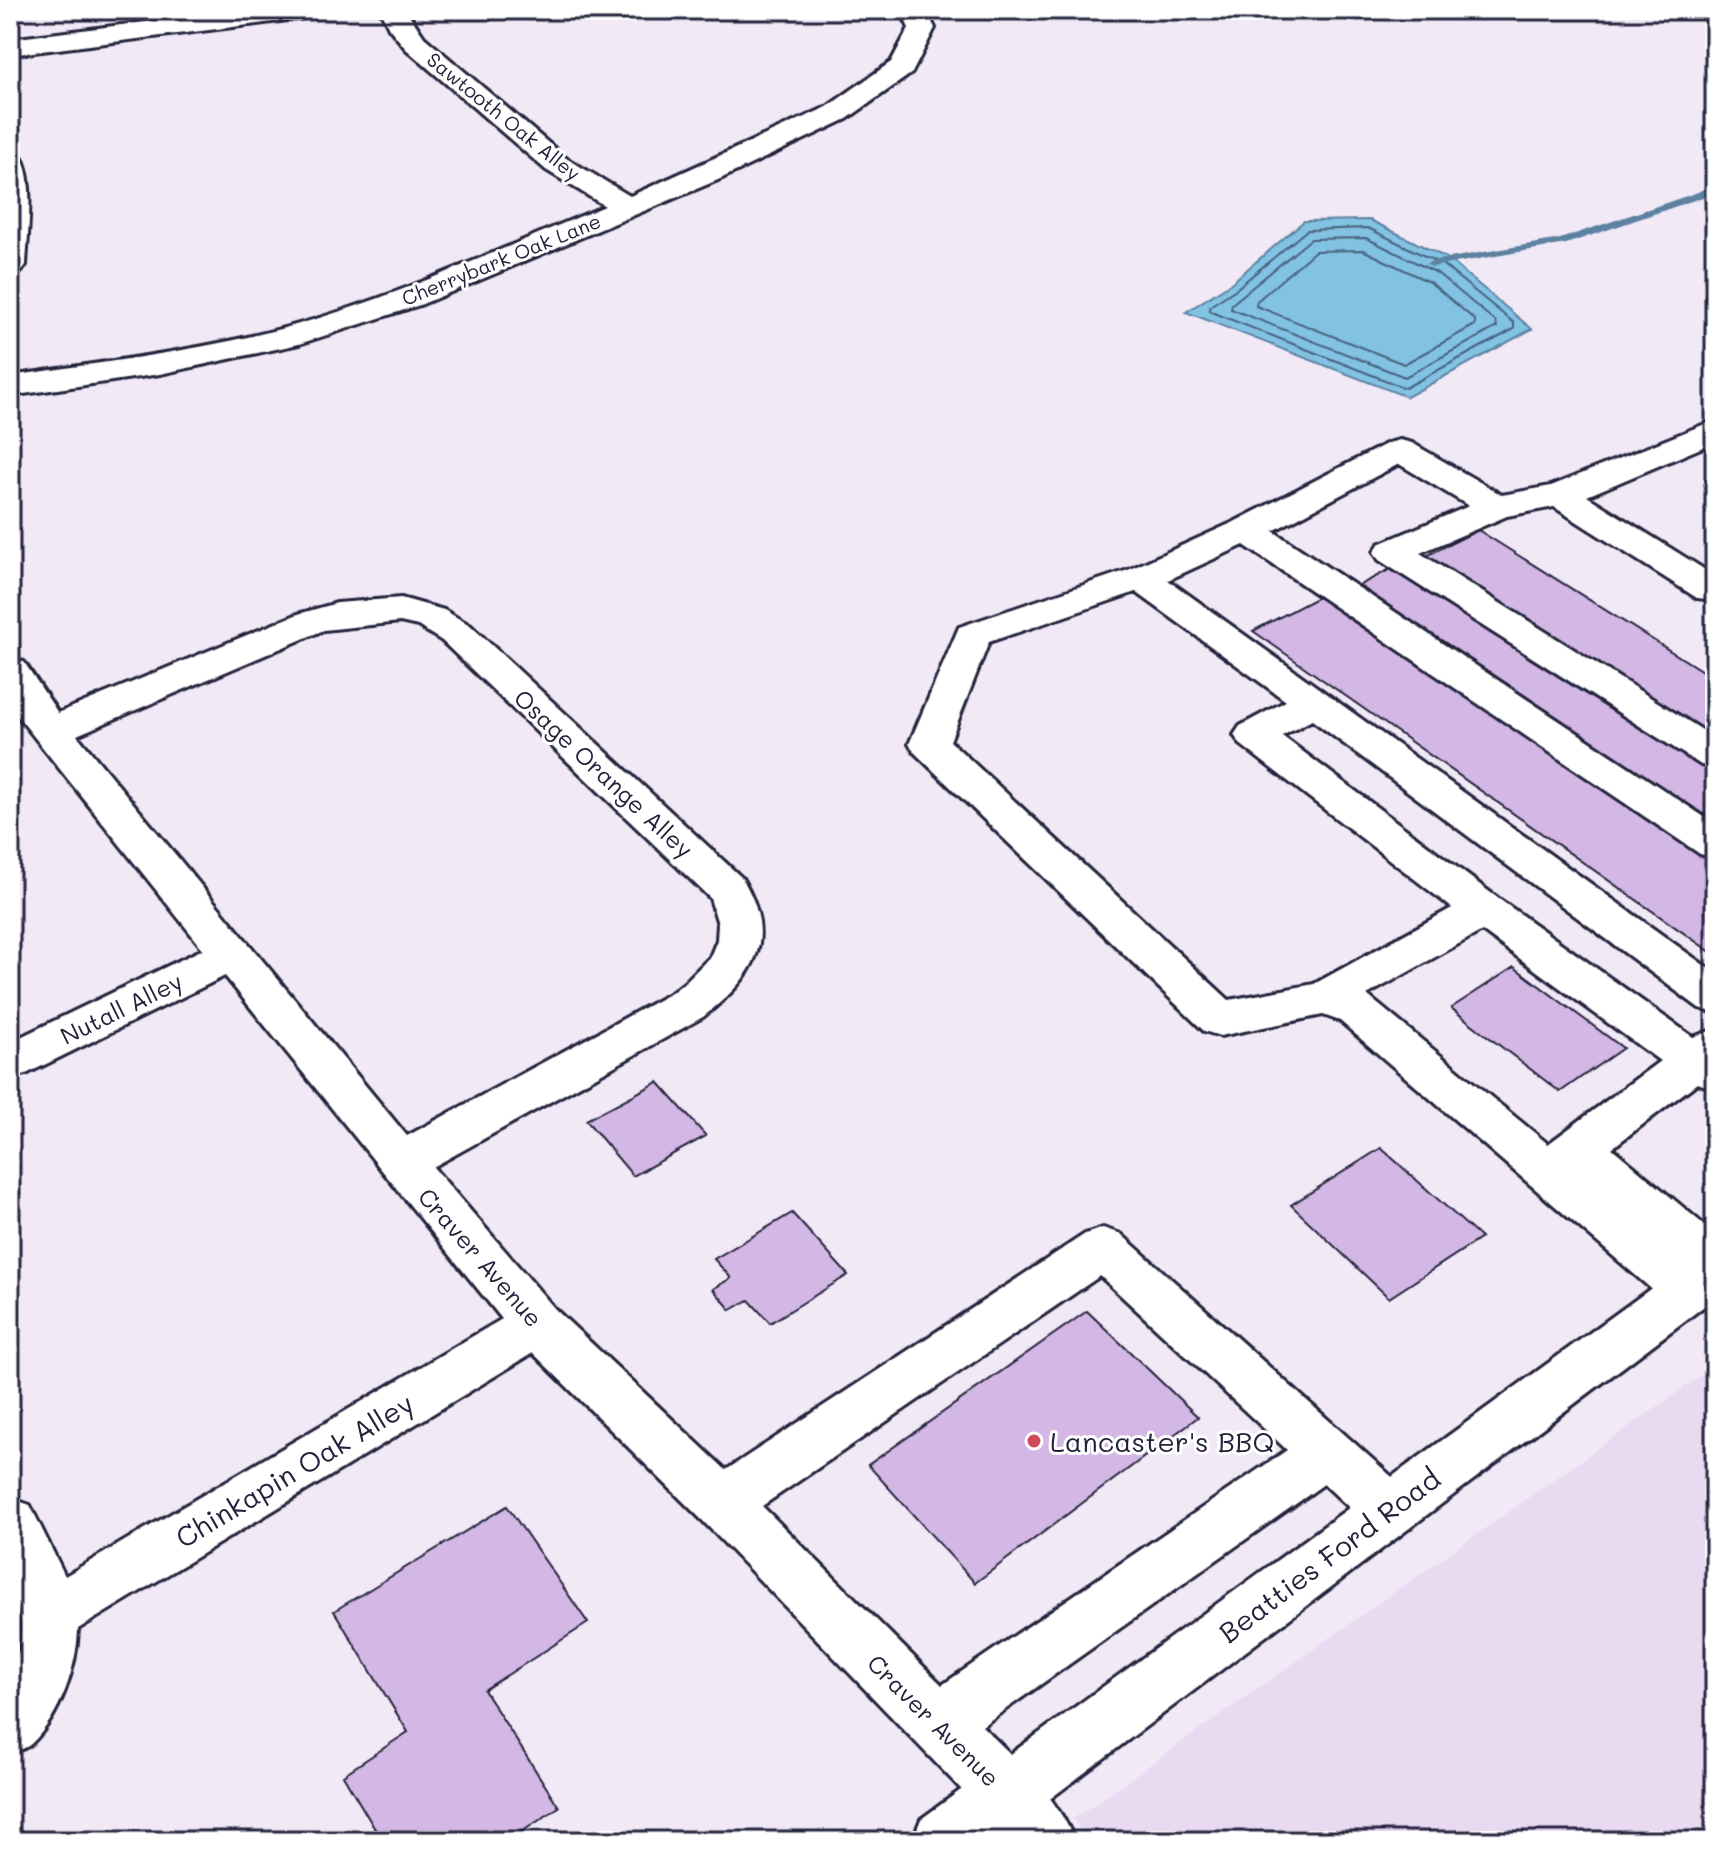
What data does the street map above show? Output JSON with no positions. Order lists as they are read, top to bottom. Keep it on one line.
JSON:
{"streets":{"street":["Sawtooth Oak Alley","Cherrybark Oak Lane","Osage Orange Alley","Nutall Alley","Craver Avenue","Chinkapin Oak Alley","Beatties Ford Road"]},"crossings":[["Sawtooth Oak Alley","Cherrybark Oak Lane"],["Osage Orange Alley","Craver Avenue"],["Nutall Alley","Craver Avenue"],["Craver Avenue","Chinkapin Oak Alley"],["Craver Avenue","Beatties Ford Road"]],"places":["Lancaster's BBQ"]}
